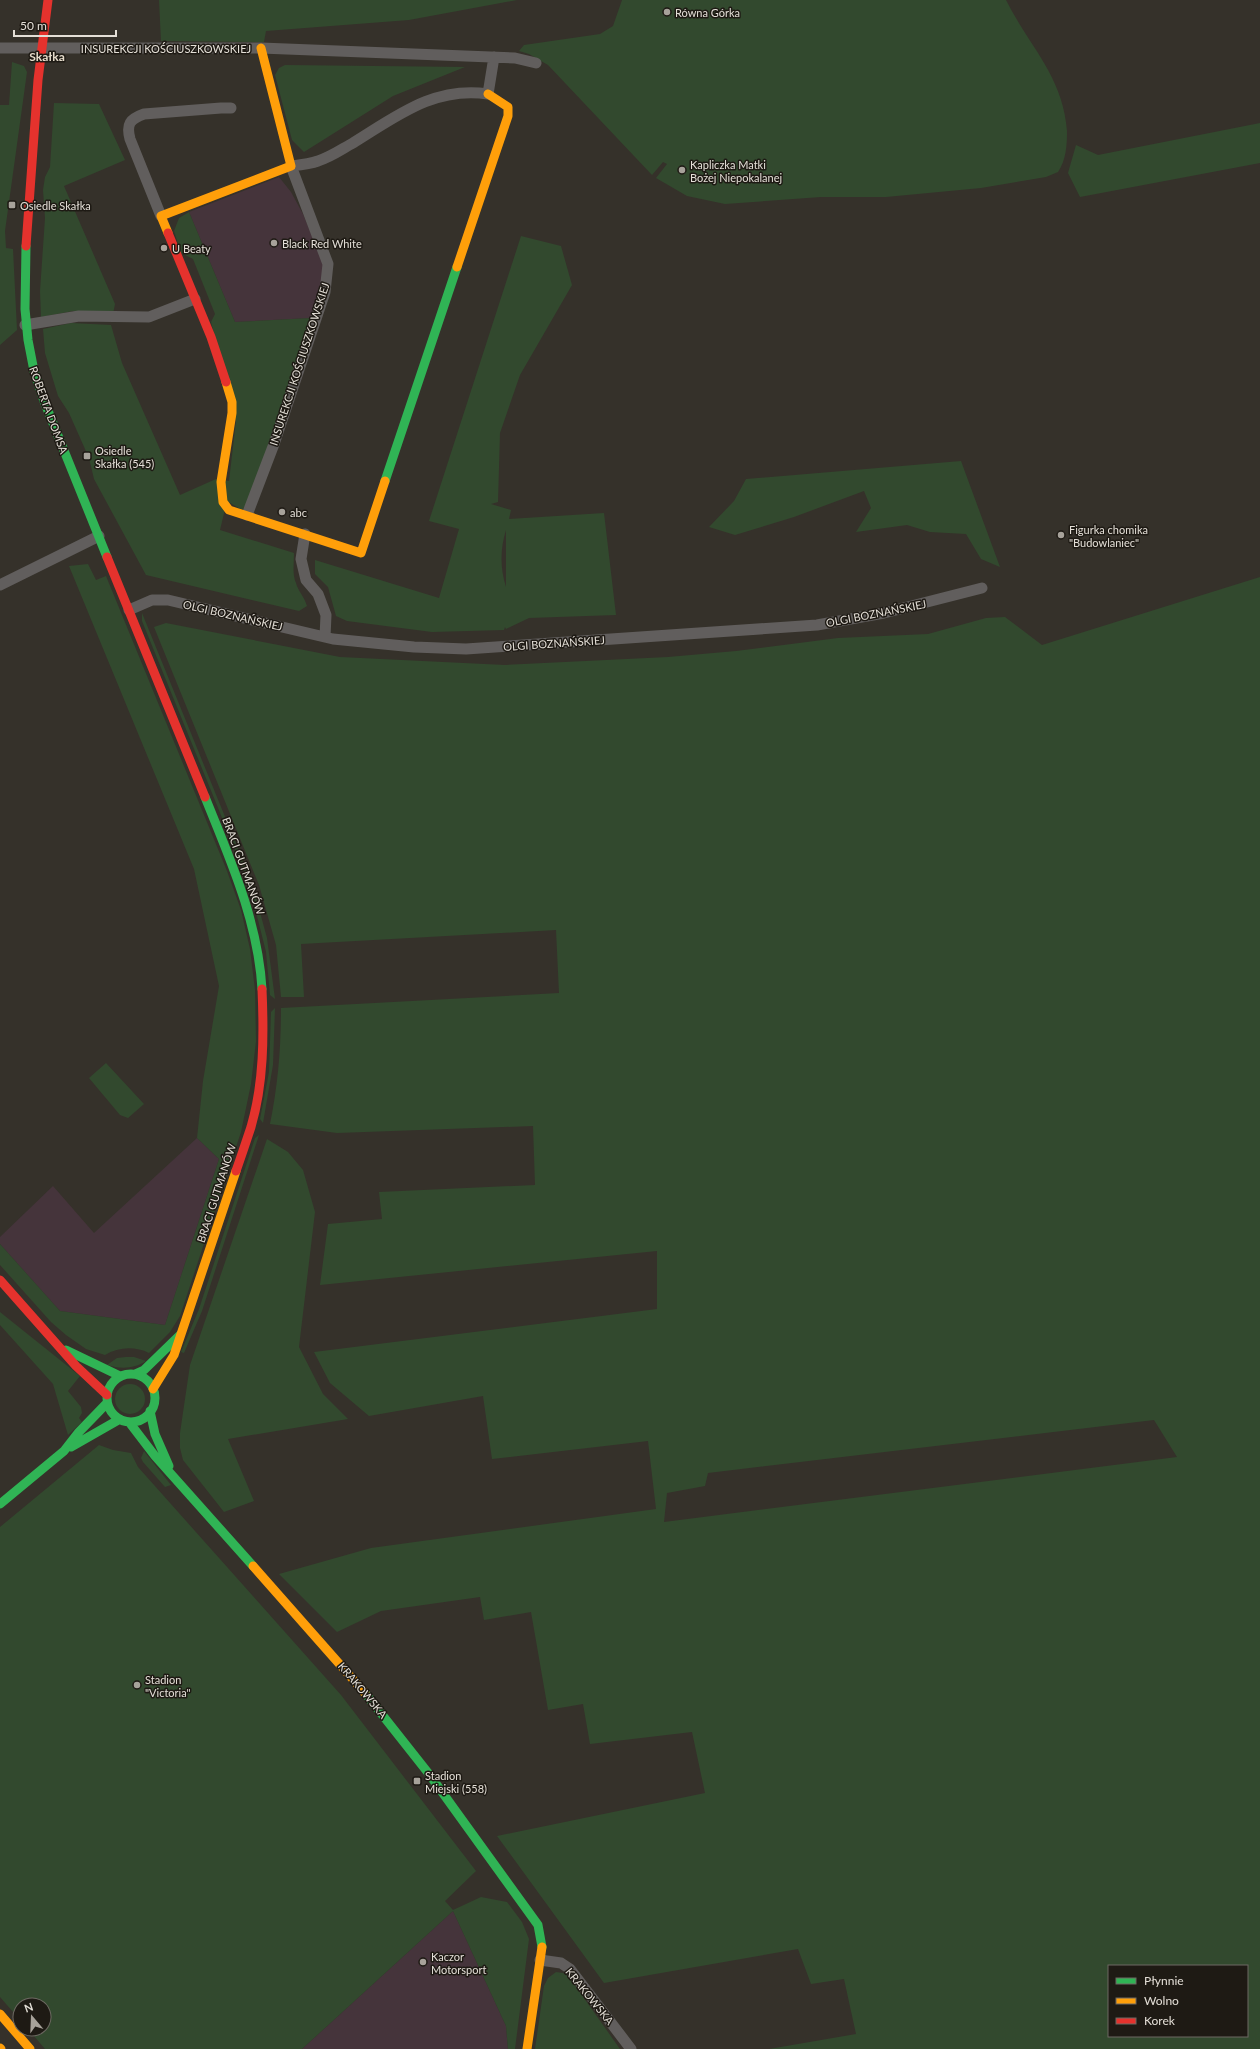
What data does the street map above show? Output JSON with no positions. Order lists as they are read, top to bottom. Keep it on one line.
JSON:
{"streets":{"street":["INSUREKCJI KOŚCIUSZKOWSKIEJ","ROBERTA DOMSA","OLGI BOZNAŃSKIEJ","BRACI GUTMANÓW","KRAKOWSKA"]},"crossings":[["INSUREKCJI KOŚCIUSZKOWSKIEJ","ROBERTA DOMSA"],["ROBERTA DOMSA","BRACI GUTMANÓW"],["OLGI BOZNAŃSKIEJ","BRACI GUTMANÓW"],["BRACI GUTMANÓW","KRAKOWSKA"]],"districts":["Skałka"],"places":{"other":["Równa Górka","Kapliczka Matki Bożej Niepokalanej","Black Red White","U Beaty","abc","Figurka chomika \"Budowlaniec\"","Stadion \"Victoria\"","Kaczor Motorsport"],"transit":["Osiedle Skałka","Osiedle Skałka (545)","Stadion Miejski (558)"]},"legend":["Płynnie","Wolno","Korek"],"scale_bar":"50 m","north":"top"}
